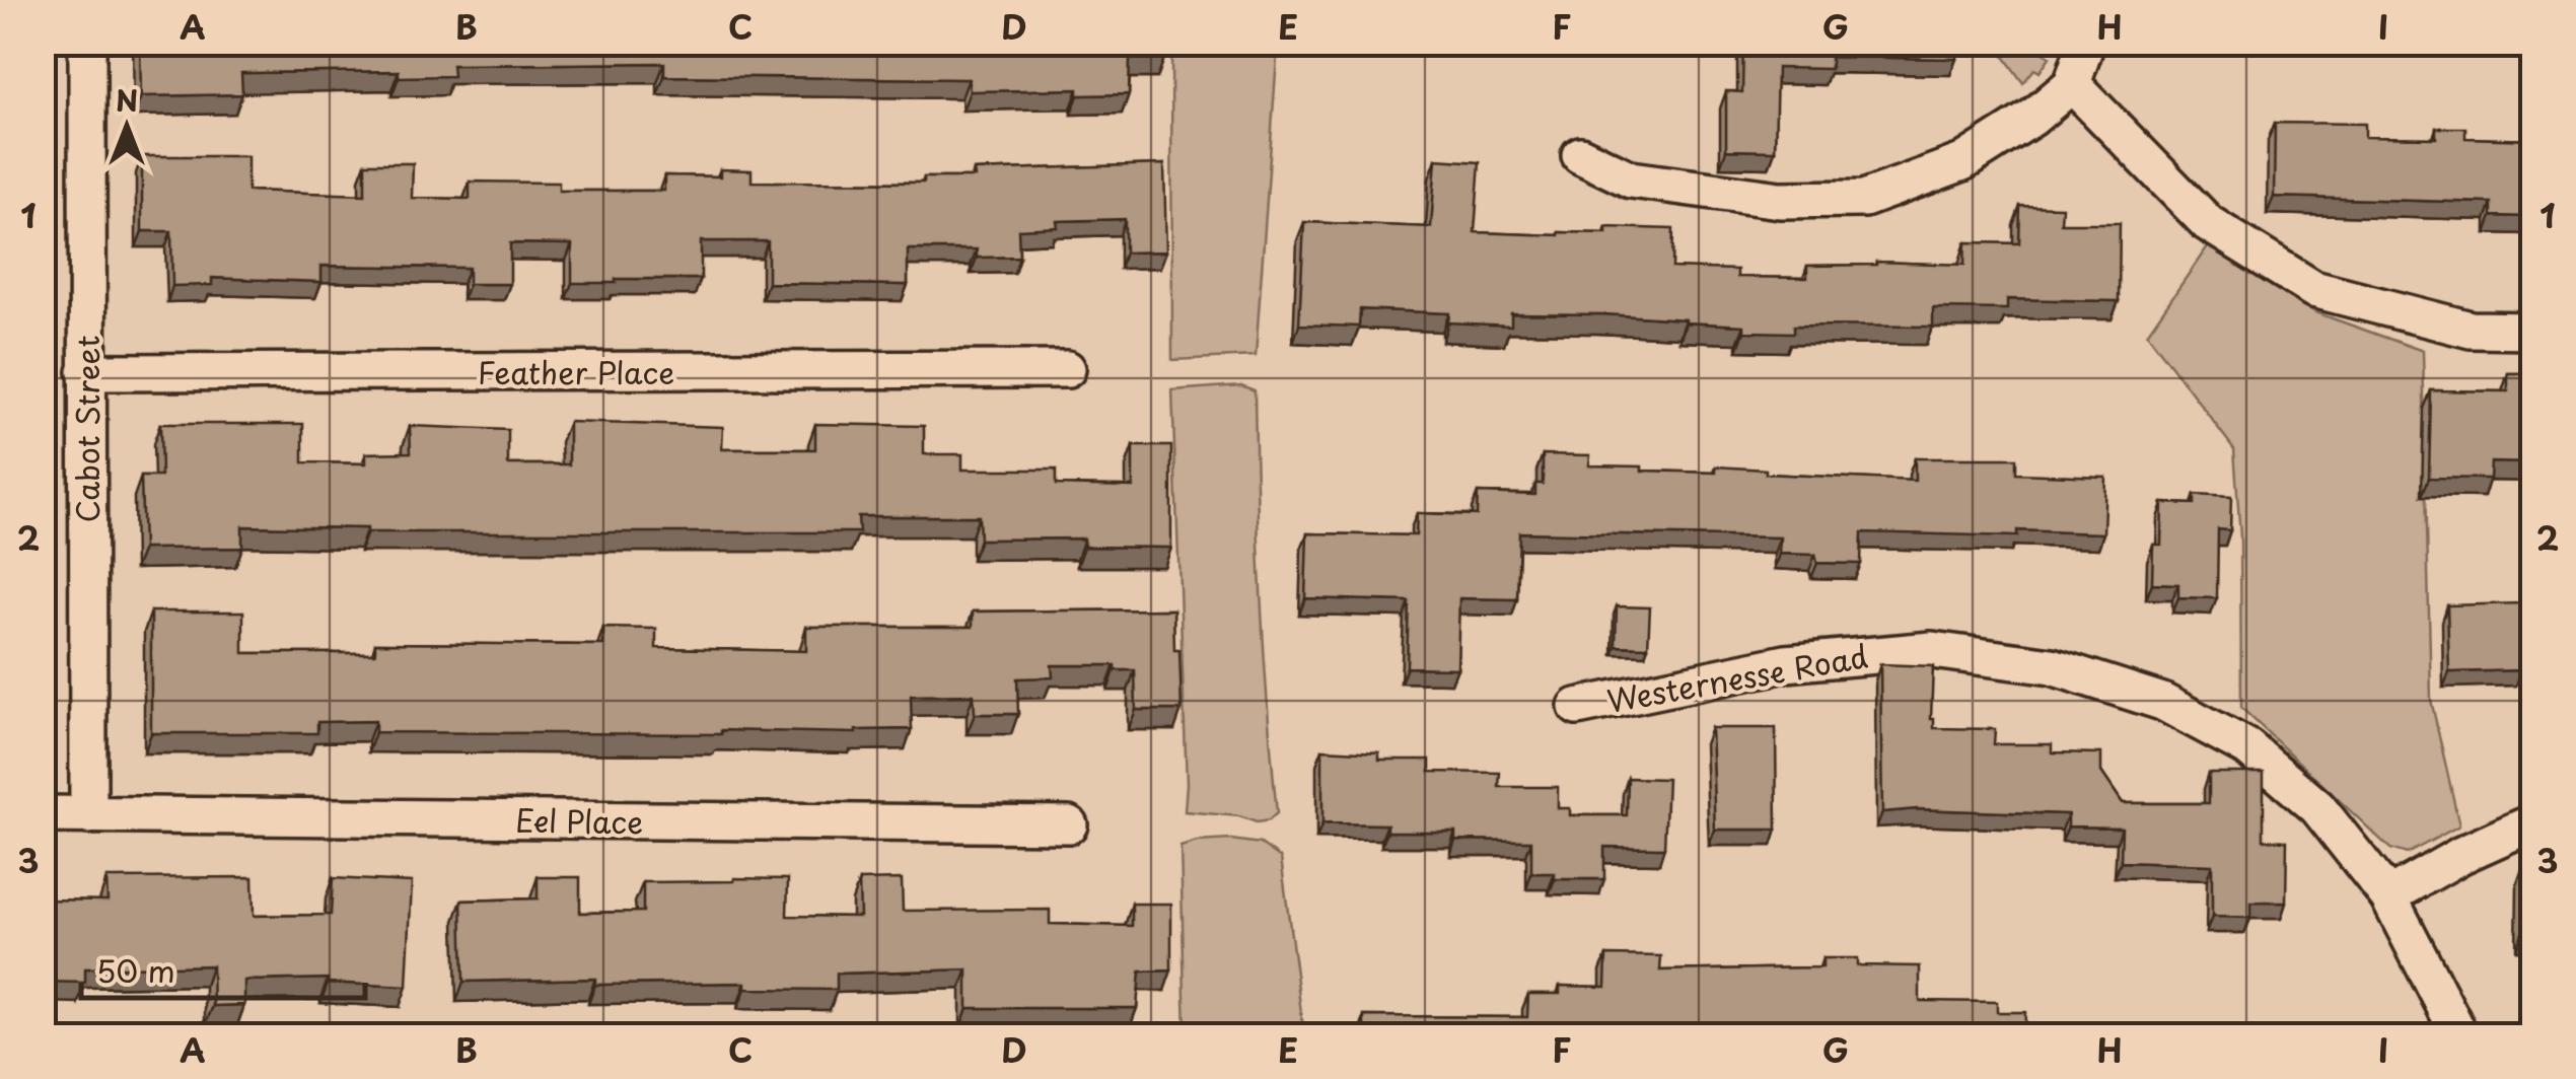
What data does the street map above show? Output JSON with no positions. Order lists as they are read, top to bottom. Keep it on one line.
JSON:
{"streets":{"street":["Feather Place","Cabot Street","Westernesse Road","Eel Place"]},"crossings":[["Feather Place","Cabot Street"],["Cabot Street","Eel Place"]],"scale_bar":"50 m","north":"top","grid":{"columns":["A","B","C","D","E","F","G","H","I"],"rows":["1","2","3"]}}
